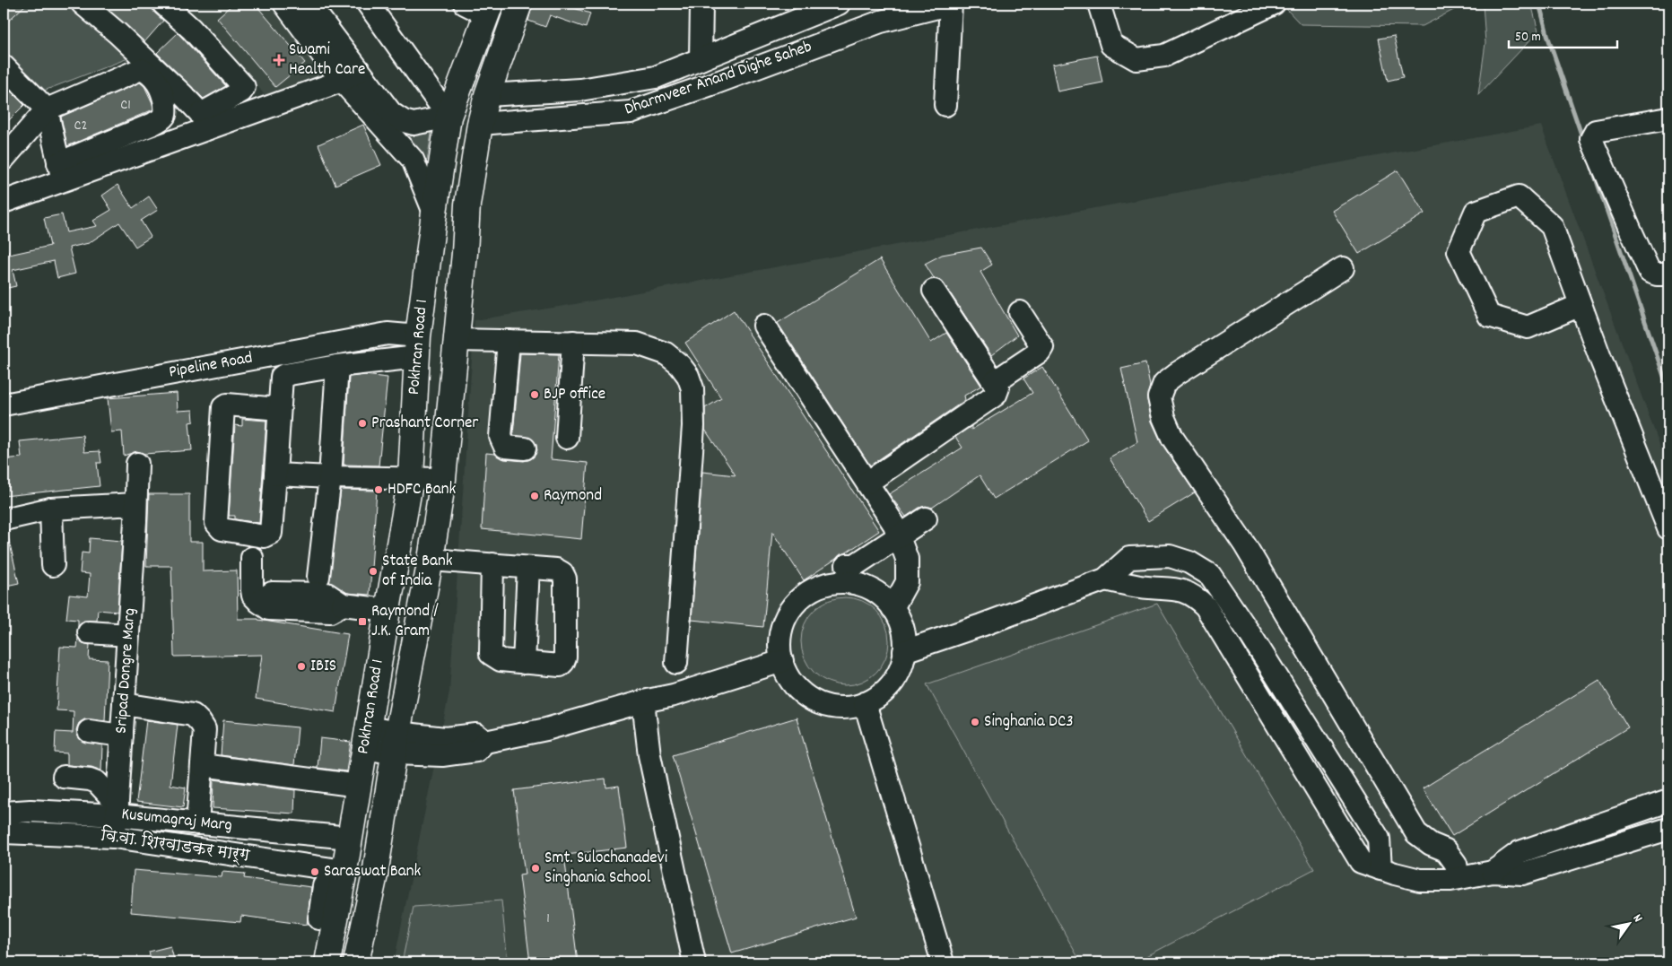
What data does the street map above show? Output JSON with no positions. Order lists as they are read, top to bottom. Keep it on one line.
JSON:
{"streets":{"main road":["Pokhran Road 1"],"street":["Dharmveer Anand Dighe Saheb","Pipeline Road","Sripad Dongre Marg","Kusumagraj Marg","वि.वा. शिरवाडकर मार्ग"]},"crossings":[["Dharmveer Anand Dighe Saheb","Pokhran Road 1"],["Pokhran Road 1","Pipeline Road"],["Pokhran Road 1","Kusumagraj Marg"],["Pokhran Road 1","वि.वा. शिरवाडकर मार्ग"],["Sripad Dongre Marg","Kusumagraj Marg"],["Sripad Dongre Marg","वि.वा. शिरवाडकर मार्ग"]],"places":{"health":["Swami Health Care"],"other":["BJP office","Prashant Corner","HDFC Bank","Raymond","State Bank of India","IBIS","Singhania DC3","Smt. Sulochanadevi Singhania School","Saraswat Bank"],"transit":["Raymond / J.K. Gram"]},"house_numbers":["C1","C2","1"],"scale_bar":"50 m","north":"top right"}
